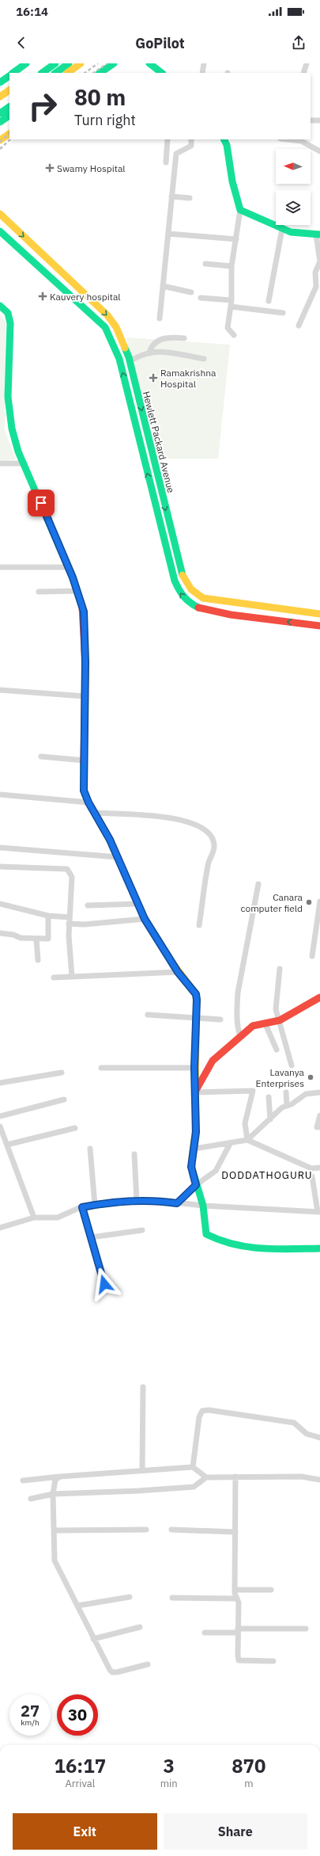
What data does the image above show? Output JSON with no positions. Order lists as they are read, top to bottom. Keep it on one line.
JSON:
{"streets":{"main road":["Hewlett Packard Avenue"]},"districts":["DODDATHOGURU"],"places":{"health":["Swamy Hospital","Kauvery hospital","Ramakrishna Hospital"],"other":["Canara computer field","Lavanya Enterprises"]},"north":"left","page":{"status":"16:14","header":"GoPilot","turn":["80 m","Turn right"],"speed":"27 km/h","limit":"30","eta":["16:17","Arrival","3","min","870","m"],"buttons":["Exit","Share"]}}
